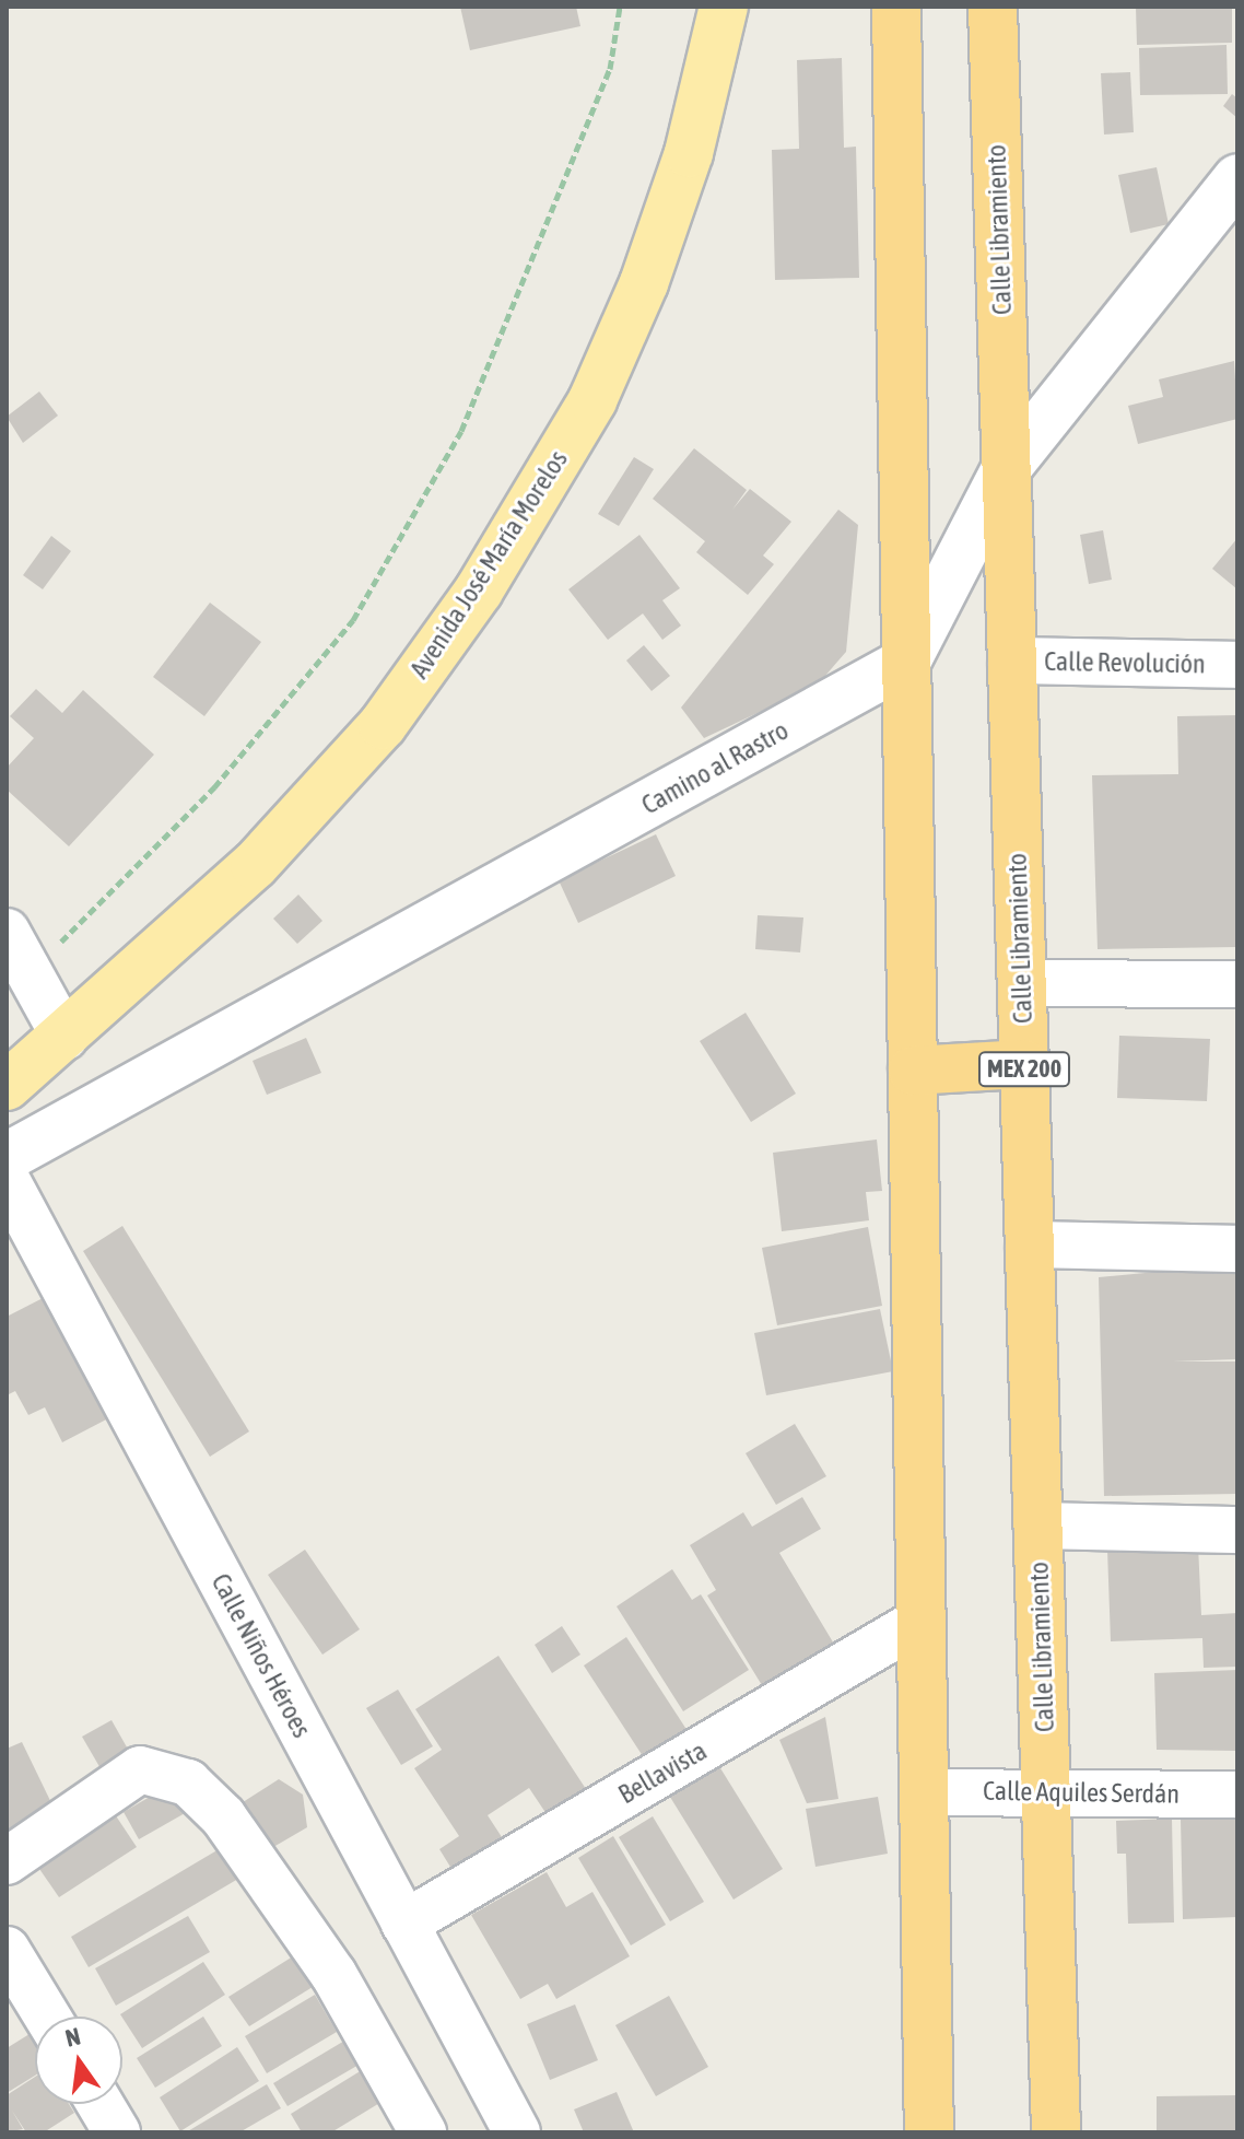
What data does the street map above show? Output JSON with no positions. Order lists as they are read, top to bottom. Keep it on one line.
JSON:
{"streets":{"highway":["Calle Libramiento","MEX 200"],"main road":["Avenida José María Morelos"],"street":["Calle Revolución","Camino al Rastro","Calle Niños Héroes","Bellavista","Calle Aquiles Serdán"]},"crossings":[["Calle Libramiento","Calle Revolución"],["Calle Libramiento","Calle Aquiles Serdán"],["Calle Niños Héroes","Bellavista"]],"north":"top"}
